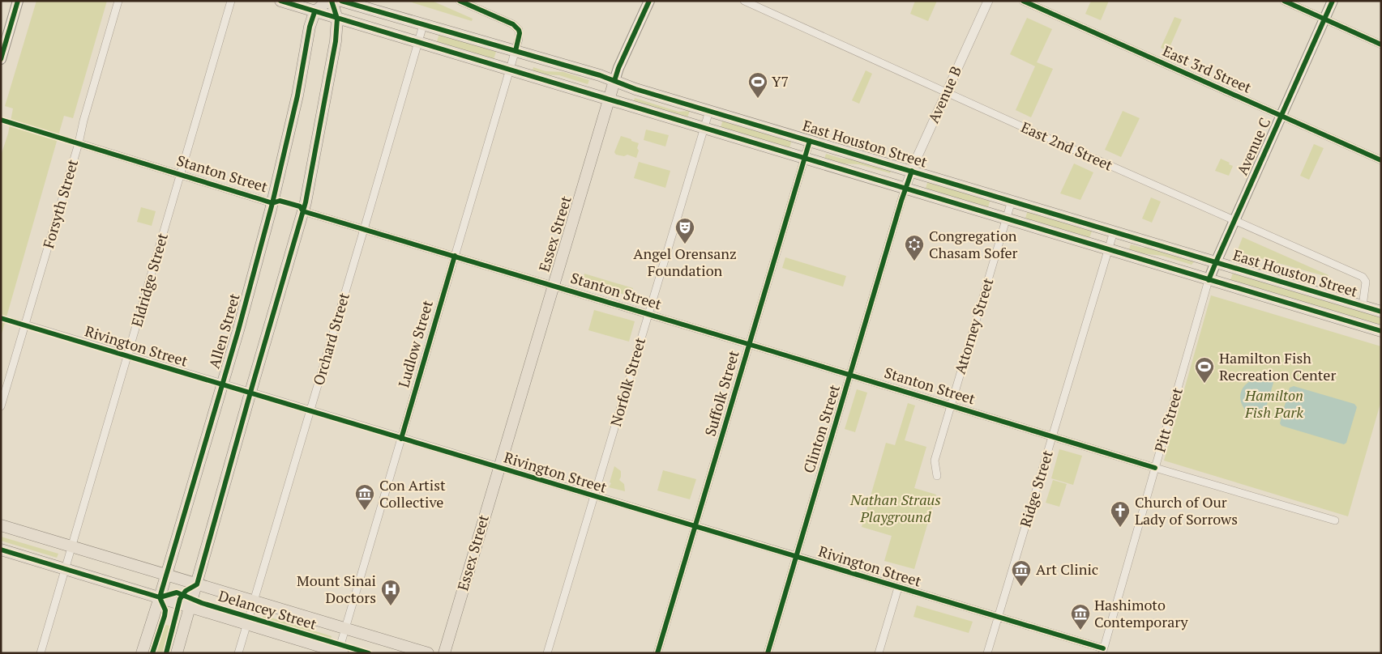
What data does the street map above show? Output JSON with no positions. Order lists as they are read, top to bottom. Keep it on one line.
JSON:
{"streets":{"main road":["East Houston Street","Avenue C","Essex Street","Allen Street","Delancey Street"],"street":["East 3rd Street","Avenue B","East 2nd Street","Stanton Street","Forsyth Street","Eldridge Street","Attorney Street","Orchard Street","Ludlow Street","Rivington Street","Norfolk Street","Suffolk Street","Pitt Street","Clinton Street","Ridge Street"]},"crossings":[["East 3rd Street","Avenue C"],["Avenue B","East Houston Street"],["Avenue B","East 2nd Street"],["Avenue B","Clinton Street"],["East Houston Street","East 2nd Street"],["East Houston Street","Avenue C"],["East Houston Street","Essex Street"],["East Houston Street","Attorney Street"],["East Houston Street","Orchard Street"],["East Houston Street","Ludlow Street"],["East Houston Street","Norfolk Street"],["East Houston Street","Suffolk Street"],["East Houston Street","Ridge Street"],["East 2nd Street","Avenue C"],["Avenue C","Pitt Street"],["Stanton Street","Forsyth Street"],["Stanton Street","Essex Street"],["Stanton Street","Eldridge Street"],["Stanton Street","Attorney Street"],["Stanton Street","Allen Street"],["Stanton Street","Orchard Street"],["Stanton Street","Ludlow Street"],["Stanton Street","Norfolk Street"],["Stanton Street","Suffolk Street"],["Stanton Street","Pitt Street"],["Stanton Street","Clinton Street"],["Stanton Street","Ridge Street"],["Forsyth Street","Rivington Street"],["Essex Street","Rivington Street"],["Eldridge Street","Rivington Street"],["Eldridge Street","Delancey Street"],["Allen Street","Rivington Street"],["Allen Street","Delancey Street"],["Orchard Street","Rivington Street"],["Orchard Street","Delancey Street"],["Ludlow Street","Rivington Street"],["Ludlow Street","Delancey Street"],["Rivington Street","Norfolk Street"],["Rivington Street","Suffolk Street"],["Rivington Street","Pitt Street"],["Rivington Street","Clinton Street"],["Rivington Street","Ridge Street"]],"parks":["Hamilton Fish Park","Nathan Straus Playground"],"places":{"sports":["Y7","Hamilton Fish Recreation Center"],"theatre":["Angel Orensanz Foundation"],"synagogue":["Congregation Chasam Sofer"],"museum":["Con Artist Collective","Art Clinic","Hashimoto Contemporary"],"church":["Church of Our Lady of Sorrows"],"hospital":["Mount Sinai Doctors"]}}
